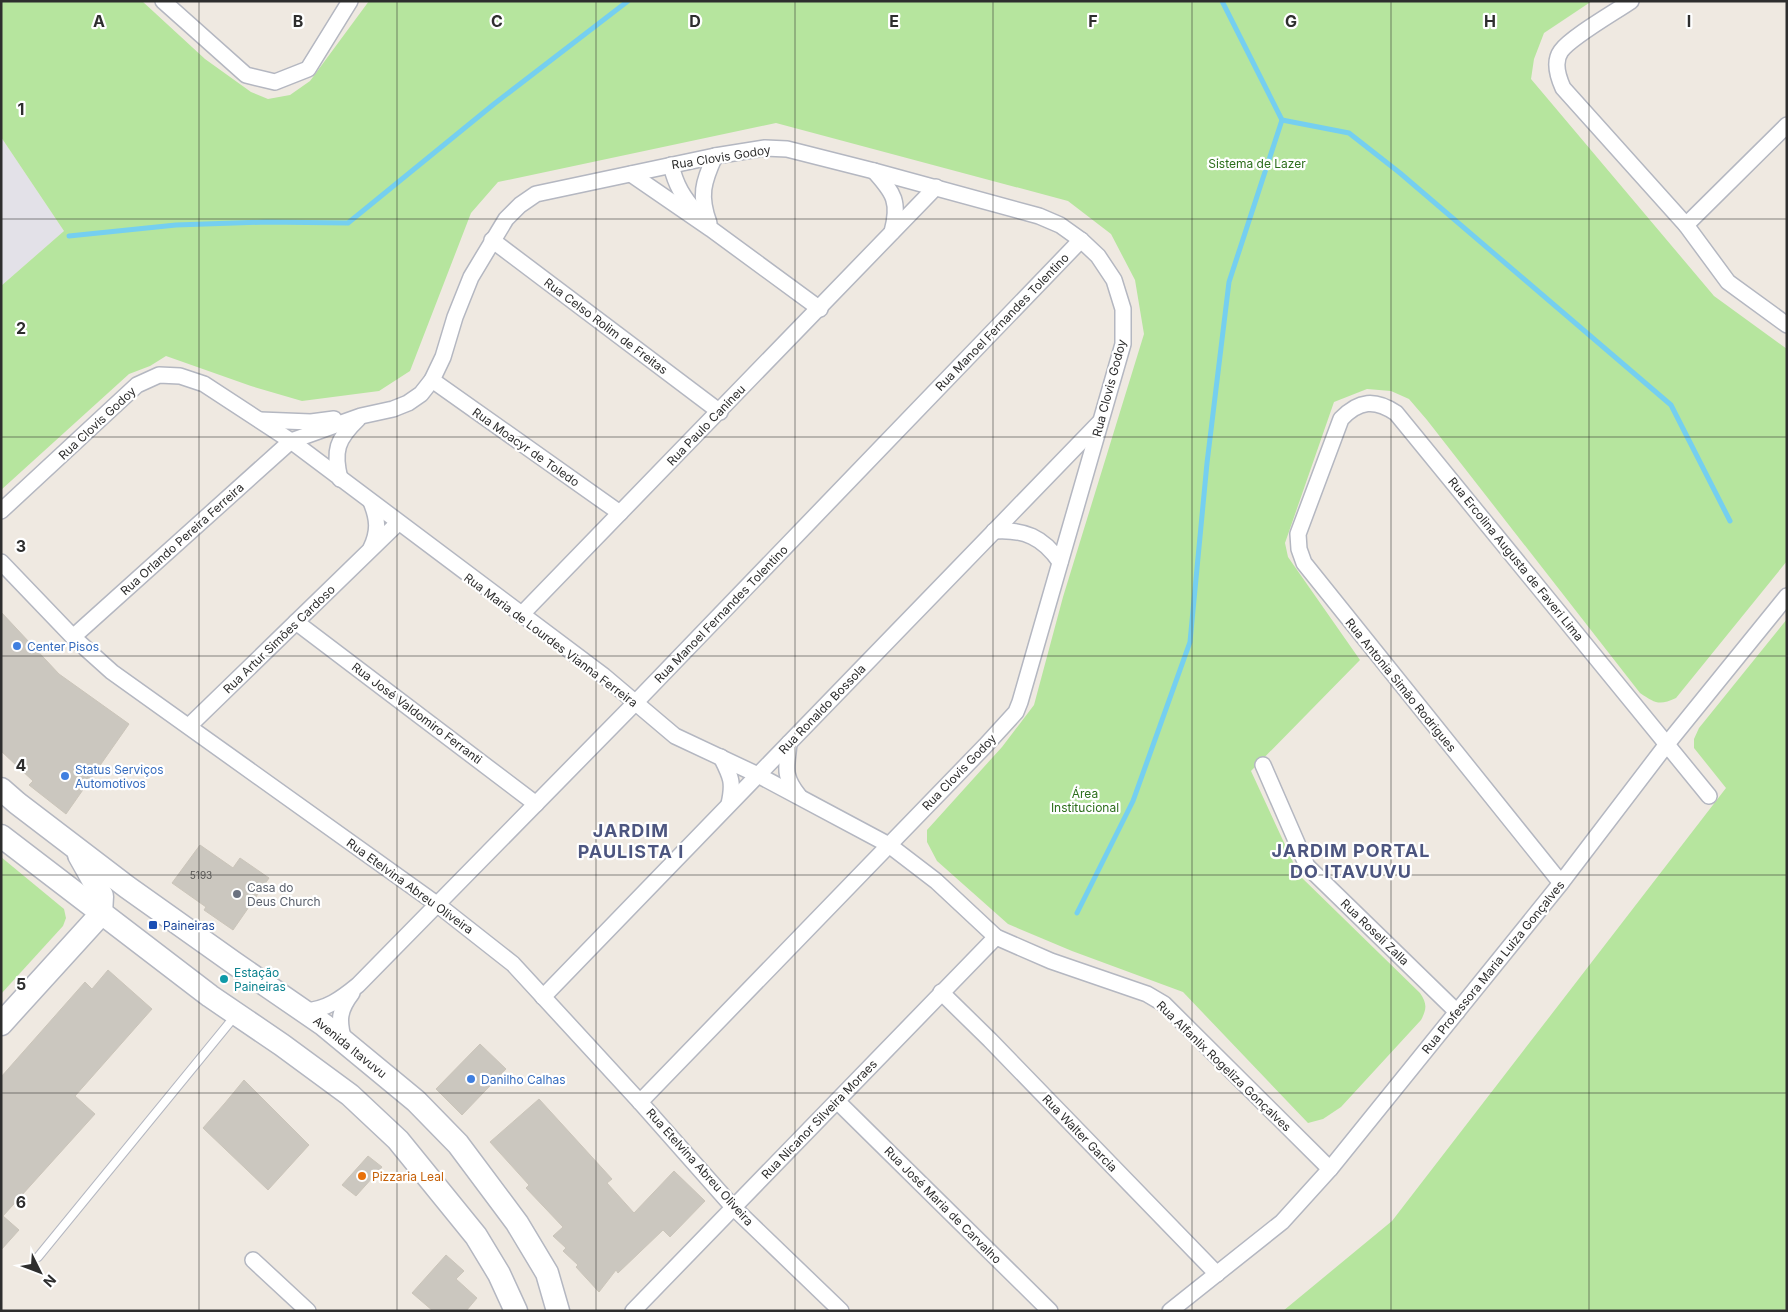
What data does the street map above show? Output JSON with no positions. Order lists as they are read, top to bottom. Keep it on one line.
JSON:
{"streets":{"main road":["Avenida Itavuvu"],"street":["Rua Clovis Godoy","Rua Manoel Fernandes Tolentino","Rua Celso Rolim de Freitas","Rua Paulo Canineu","Rua Moacyr de Toledo","Rua Orlando Pereira Ferreira","Rua Ercolina Augusta de Faveri Lima","Rua Artur Simões Cardoso","Rua Maria de Lourdes Vianna Ferreira","Rua Antonia Simão Rodrigues","Rua Ronaldo Bossola","Rua José Valdomiro Ferranti","Rua Etelvina Abreu Oliveira","Rua Roseli Zalla","Rua Professora Maria Luiza Gonçalves","Rua Alfanlix Rogeliza Gonçalves","Rua Nicanor Silveira Moraes","Rua Walter Garcia","Rua José Maria de Carvalho"]},"crossings":[["Rua Clovis Godoy","Rua Manoel Fernandes Tolentino"],["Rua Clovis Godoy","Rua Celso Rolim de Freitas"],["Rua Clovis Godoy","Rua Paulo Canineu"],["Rua Clovis Godoy","Rua Moacyr de Toledo"],["Rua Clovis Godoy","Rua Orlando Pereira Ferreira"],["Rua Clovis Godoy","Rua Maria de Lourdes Vianna Ferreira"],["Rua Clovis Godoy","Rua Ronaldo Bossola"],["Rua Clovis Godoy","Rua Etelvina Abreu Oliveira"],["Rua Manoel Fernandes Tolentino","Rua Maria de Lourdes Vianna Ferreira"],["Rua Manoel Fernandes Tolentino","Rua José Valdomiro Ferranti"],["Rua Manoel Fernandes Tolentino","Rua Etelvina Abreu Oliveira"],["Rua Manoel Fernandes Tolentino","Avenida Itavuvu"],["Rua Celso Rolim de Freitas","Rua Paulo Canineu"],["Rua Paulo Canineu","Rua Moacyr de Toledo"],["Rua Paulo Canineu","Rua Maria de Lourdes Vianna Ferreira"],["Rua Orlando Pereira Ferreira","Rua Maria de Lourdes Vianna Ferreira"],["Rua Orlando Pereira Ferreira","Rua Etelvina Abreu Oliveira"],["Rua Ercolina Augusta de Faveri Lima","Rua Antonia Simão Rodrigues"],["Rua Ercolina Augusta de Faveri Lima","Rua Professora Maria Luiza Gonçalves"],["Rua Artur Simões Cardoso","Rua Maria de Lourdes Vianna Ferreira"],["Rua Artur Simões Cardoso","Rua José Valdomiro Ferranti"],["Rua Artur Simões Cardoso","Rua Etelvina Abreu Oliveira"],["Rua Maria de Lourdes Vianna Ferreira","Rua Ronaldo Bossola"],["Rua Maria de Lourdes Vianna Ferreira","Rua Alfanlix Rogeliza Gonçalves"],["Rua Maria de Lourdes Vianna Ferreira","Rua Nicanor Silveira Moraes"],["Rua Antonia Simão Rodrigues","Rua Professora Maria Luiza Gonçalves"],["Rua Ronaldo Bossola","Rua Etelvina Abreu Oliveira"],["Rua Etelvina Abreu Oliveira","Rua Nicanor Silveira Moraes"],["Rua Roseli Zalla","Rua Professora Maria Luiza Gonçalves"],["Rua Professora Maria Luiza Gonçalves","Rua Alfanlix Rogeliza Gonçalves"],["Rua Professora Maria Luiza Gonçalves","Rua Walter Garcia"],["Rua Nicanor Silveira Moraes","Rua Walter Garcia"],["Rua Nicanor Silveira Moraes","Rua José Maria de Carvalho"]],"districts":["JARDIM PAULISTA I","JARDIM PORTAL DO ITAVUVU"],"parks":["Sistema de Lazer","Área Institucional"],"places":{"other":["Center Pisos","Status Serviços Automotivos","Casa do Deus Church","Estação Paineiras","Danilho Calhas","Pizzaria Leal"],"transit":["Paineiras"]},"house_numbers":["5193"],"north":"bottom right","grid":{"columns":["A","B","C","D","E","F","G","H","I"],"rows":["1","2","3","4","5","6"]}}
